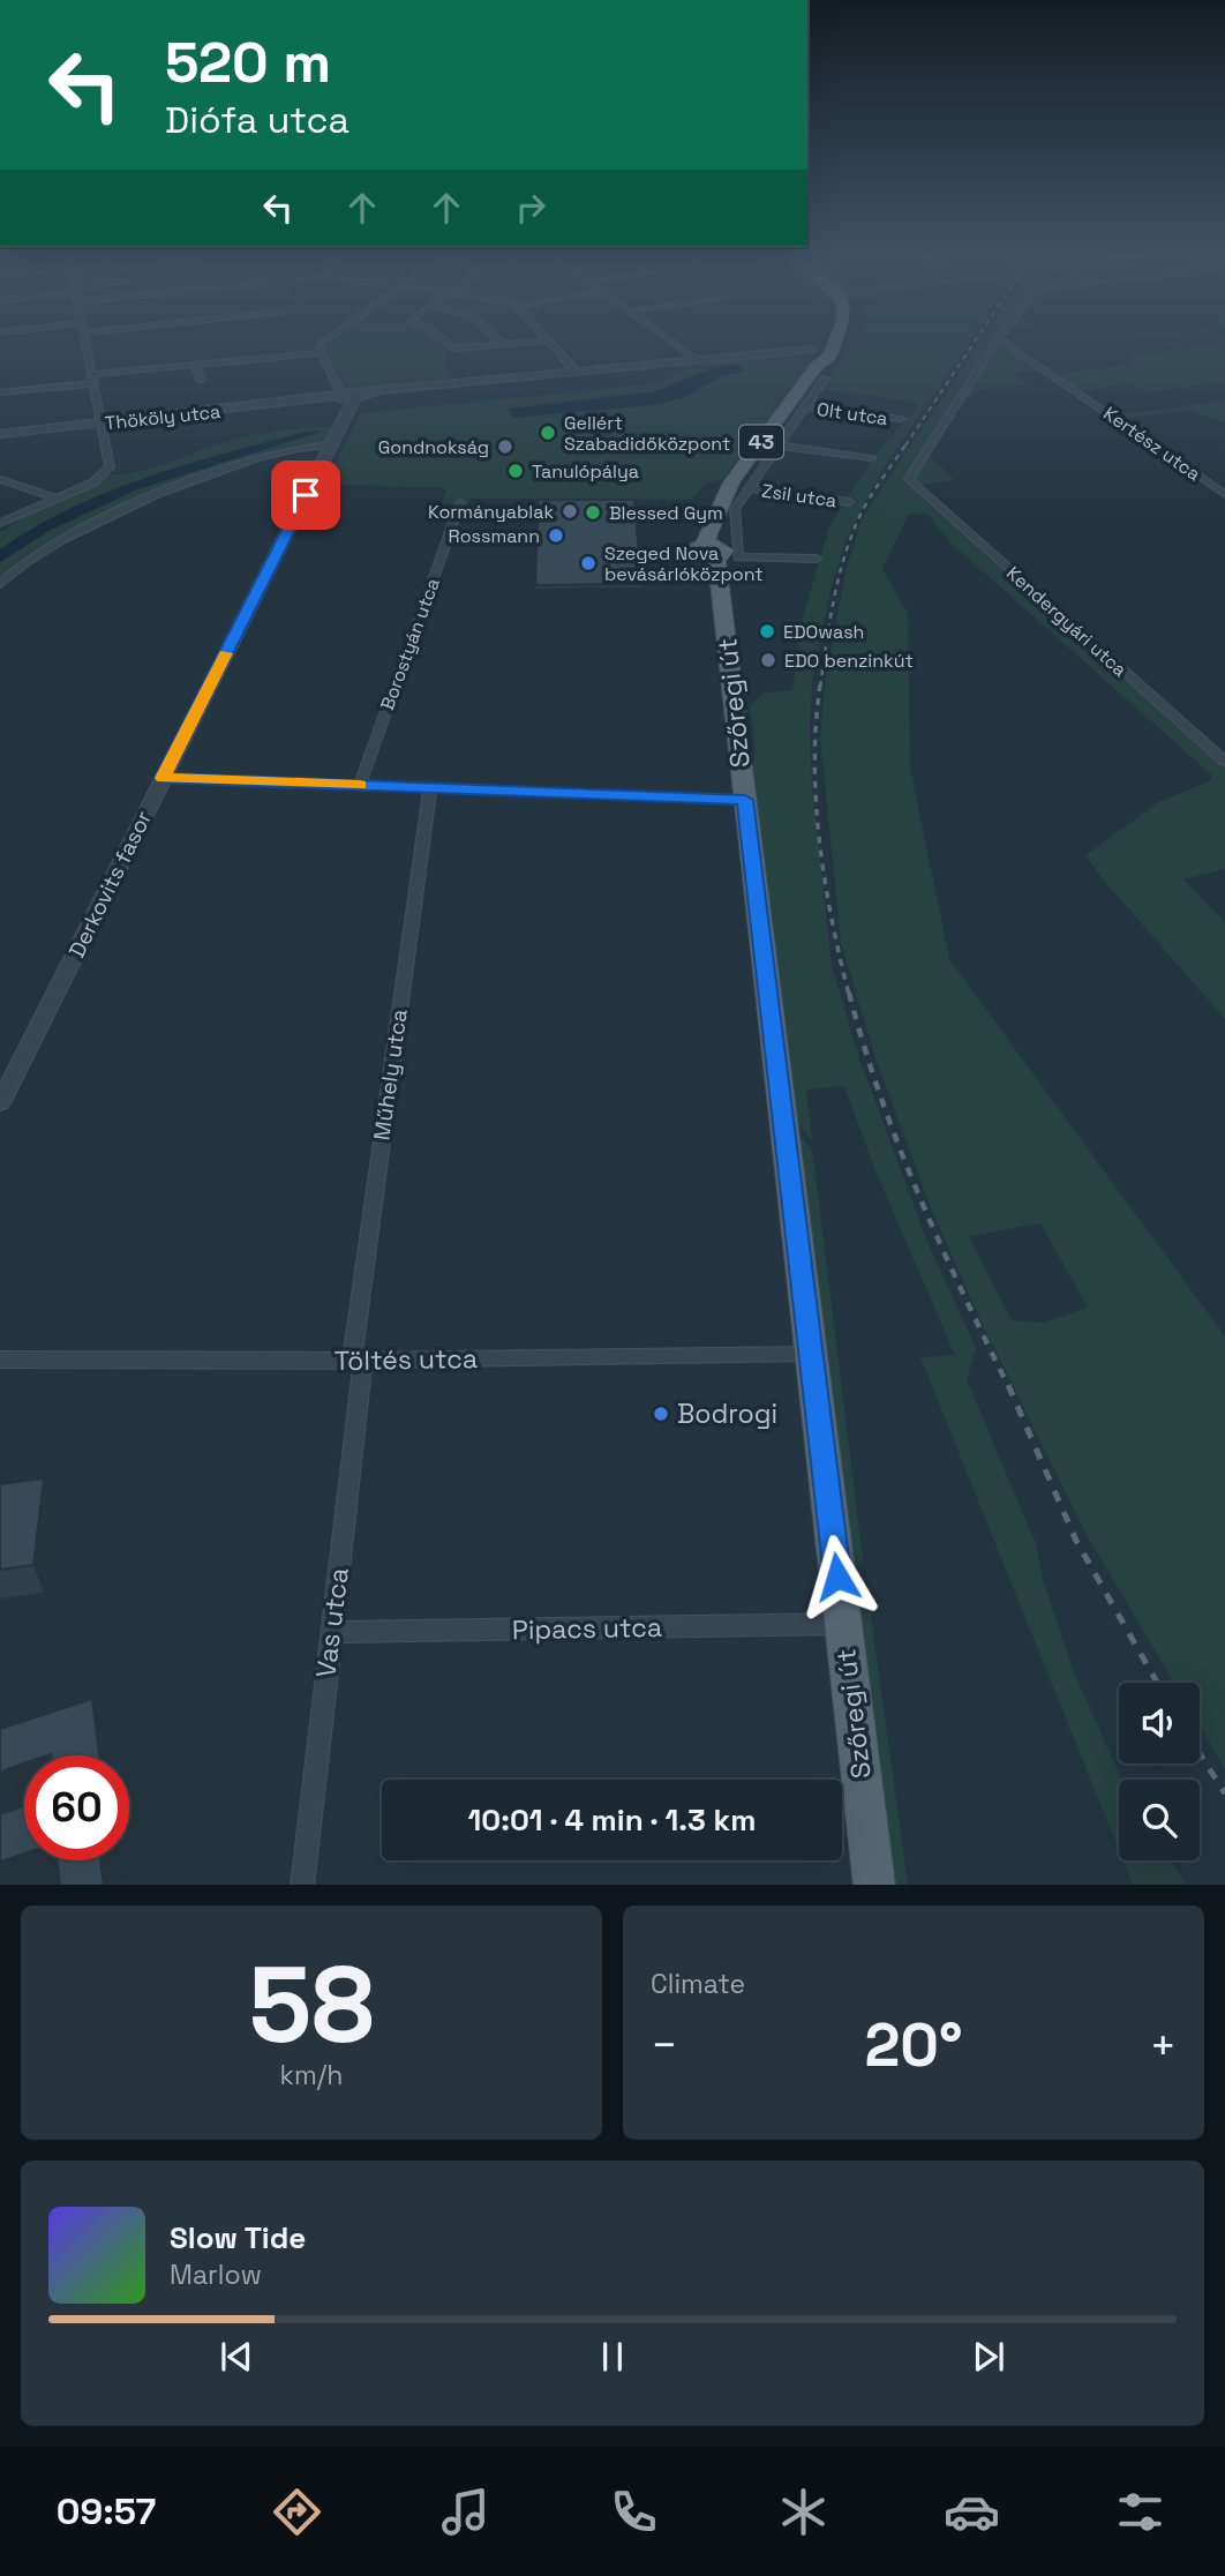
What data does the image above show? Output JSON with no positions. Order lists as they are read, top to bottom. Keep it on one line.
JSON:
{"streets":{"main road":["43","Szőregi út"],"street":["Olt utca","Thököly utca","Kertész utca","Zsil utca","Kendergyári utca","Borostyán utca","Derkovits fasor","Műhely utca","Töltés utca","Vas utca","Pipacs utca"]},"crossings":[["Olt utca","Szőregi út"],["Thököly utca","Derkovits fasor"],["Zsil utca","Szőregi út"],["Szőregi út","Töltés utca"],["Szőregi út","Pipacs utca"],["Műhely utca","Töltés utca"],["Műhely utca","Vas utca"],["Töltés utca","Vas utca"],["Vas utca","Pipacs utca"]],"places":["Gellért Szabadidőközpont","Gondnokság","Tanulópálya","Kormányablak","Blessed Gym","Rossmann","Szeged Nova bevásárlóközpont","EDOwash","EDO benzinkút","Bodrogi"],"page":{"turn":["520 m","Diófa utca"],"limit":"60","trip":"10:01 · 4 min · 1.3 km","tile":[["58","km/h"],"Climate"],"heat":["−","20°","+"],"song":["Slow Tide","Marlow"],"tabs":"09:57"}}
